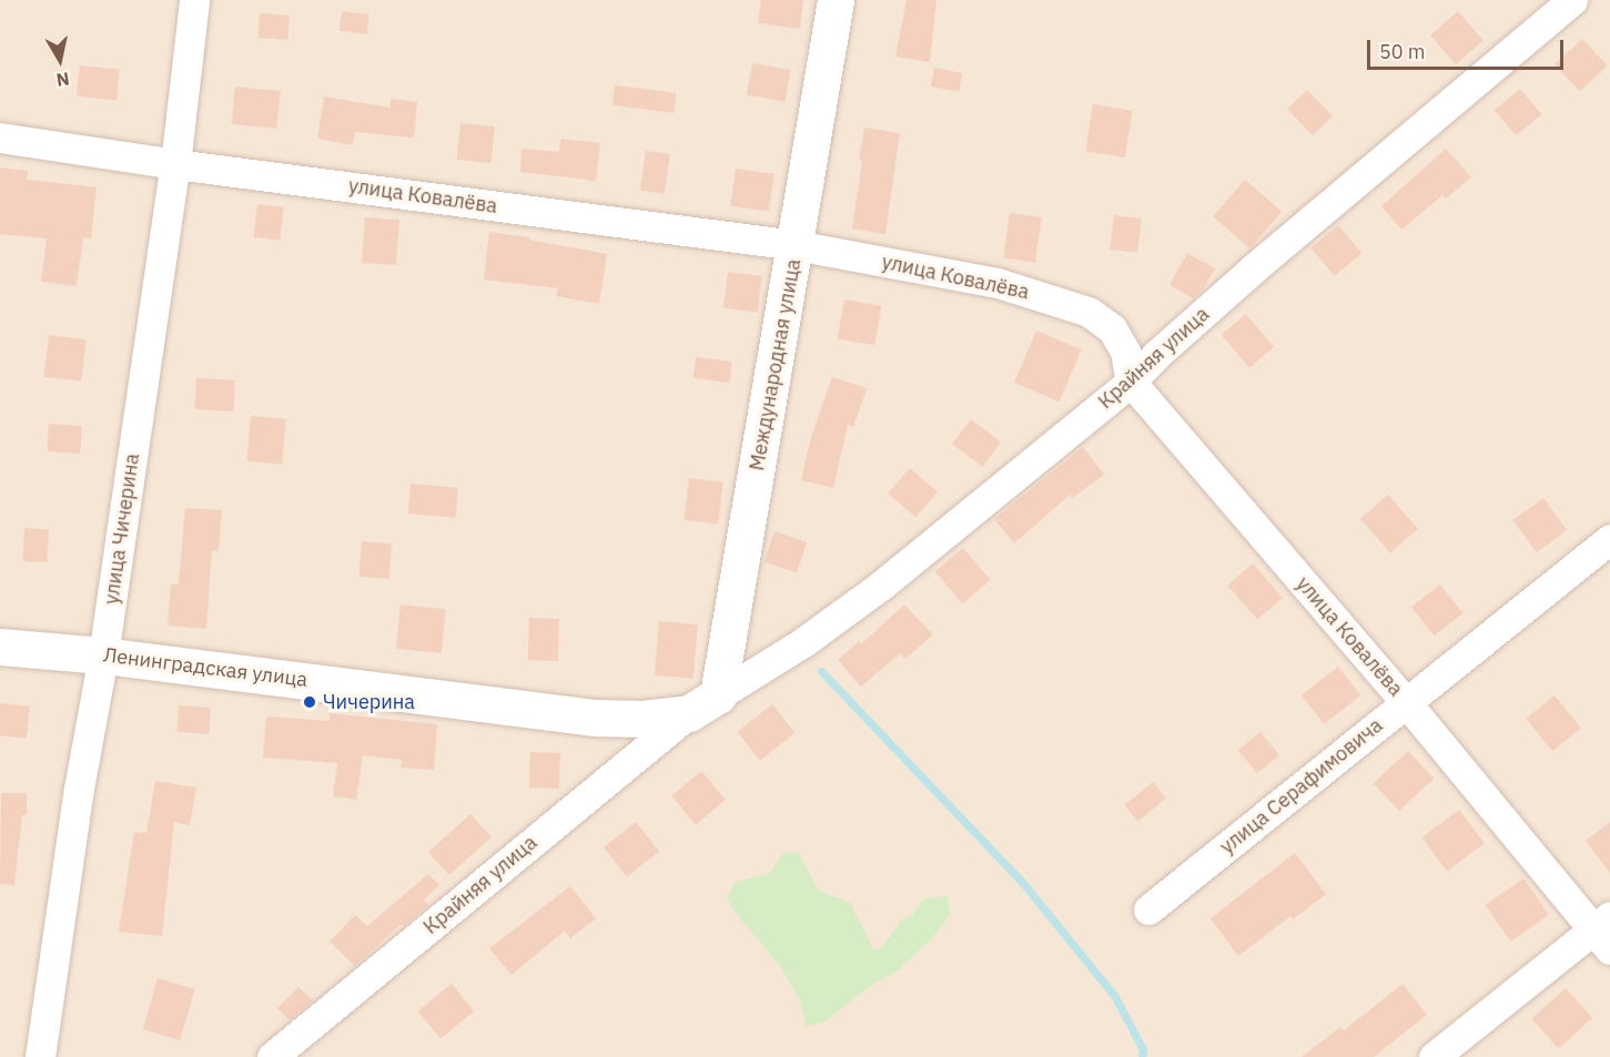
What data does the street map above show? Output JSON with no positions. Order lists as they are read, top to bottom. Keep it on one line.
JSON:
{"streets":{"street":["улица Ковалёва","Крайняя улица","Международная улица","улица Чичерина","Ленинградская улица","улица Серафимовича"]},"crossings":[["улица Ковалёва","Крайняя улица"],["улица Ковалёва","Международная улица"],["улица Ковалёва","улица Чичерина"],["улица Ковалёва","улица Серафимовича"],["Крайняя улица","Международная улица"],["Крайняя улица","Ленинградская улица"],["Международная улица","Ленинградская улица"],["улица Чичерина","Ленинградская улица"]],"places":["Чичерина"],"scale_bar":"50 m","north":"bottom"}
